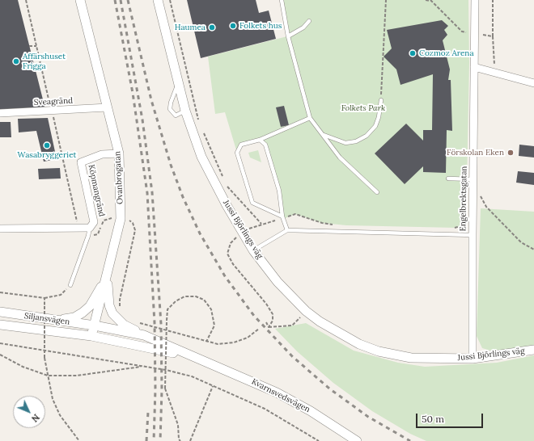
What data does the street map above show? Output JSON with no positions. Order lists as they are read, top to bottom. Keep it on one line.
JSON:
{"streets":{"street":["Sveagränd","Ovanbrogatan","Köpmangränd","Engelbrektsgatan","Jussi Björlings väg","Siljansvägen","Kvarnsvedsvägen"]},"crossings":[["Sveagränd","Ovanbrogatan"],["Ovanbrogatan","Köpmangränd"],["Ovanbrogatan","Siljansvägen"],["Ovanbrogatan","Kvarnsvedsvägen"],["Engelbrektsgatan","Jussi Björlings väg"],["Siljansvägen","Kvarnsvedsvägen"]],"parks":["Folkets Park"],"places":["Folkets hus","Haumea","Cozmoz Arena","Affärshuset Frigga","Wasabryggeriet","Förskolan Eken"],"scale_bar":"50 m","north":"bottom right"}
